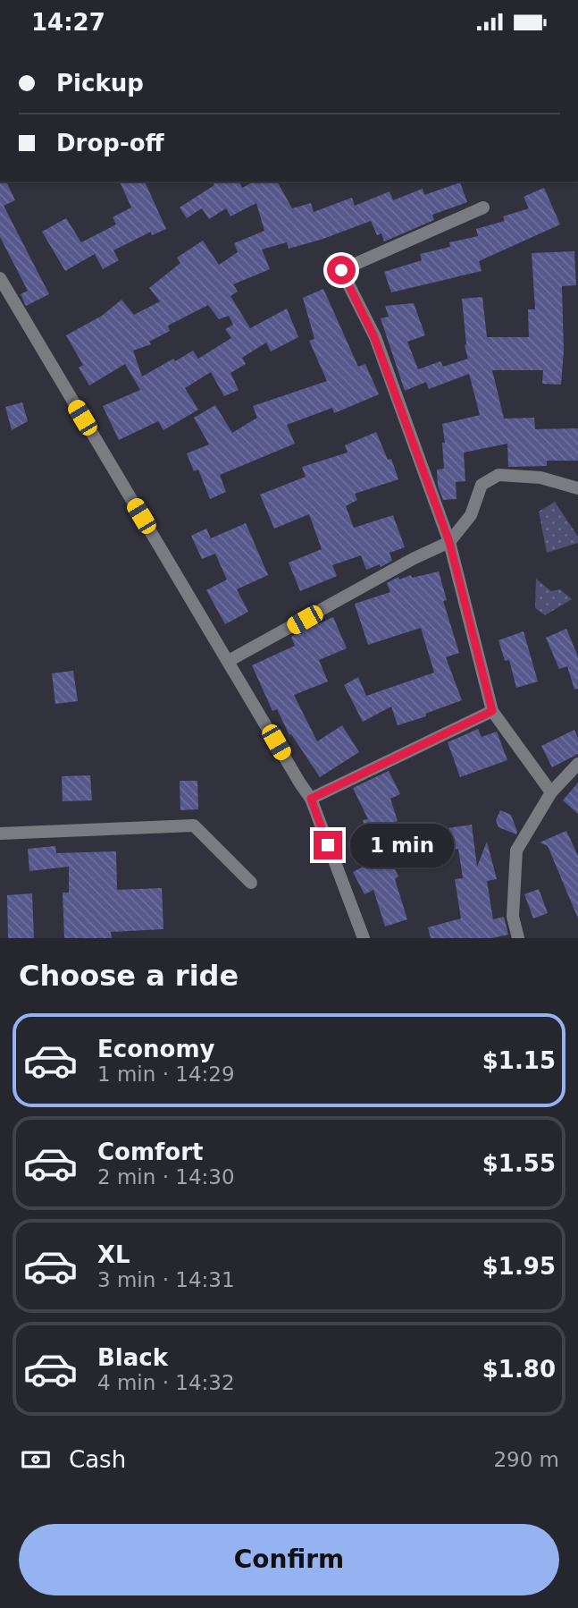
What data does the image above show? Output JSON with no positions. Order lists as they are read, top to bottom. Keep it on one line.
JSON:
{"page":{"status":"14:27","banner":["Pickup","Drop-off"],"bubble":"1 min","heading":"Choose a ride","list":[{"name":"Economy","note":"1 min · 14:29","value":"$1.15"},{"name":"Comfort","note":"2 min · 14:30","value":"$1.55"},{"name":"XL","note":"3 min · 14:31","value":"$1.95"},{"name":"Black","note":"4 min · 14:32","value":"$1.80"}],"pay":["Cash","290 m"],"buttons":"Confirm"}}
